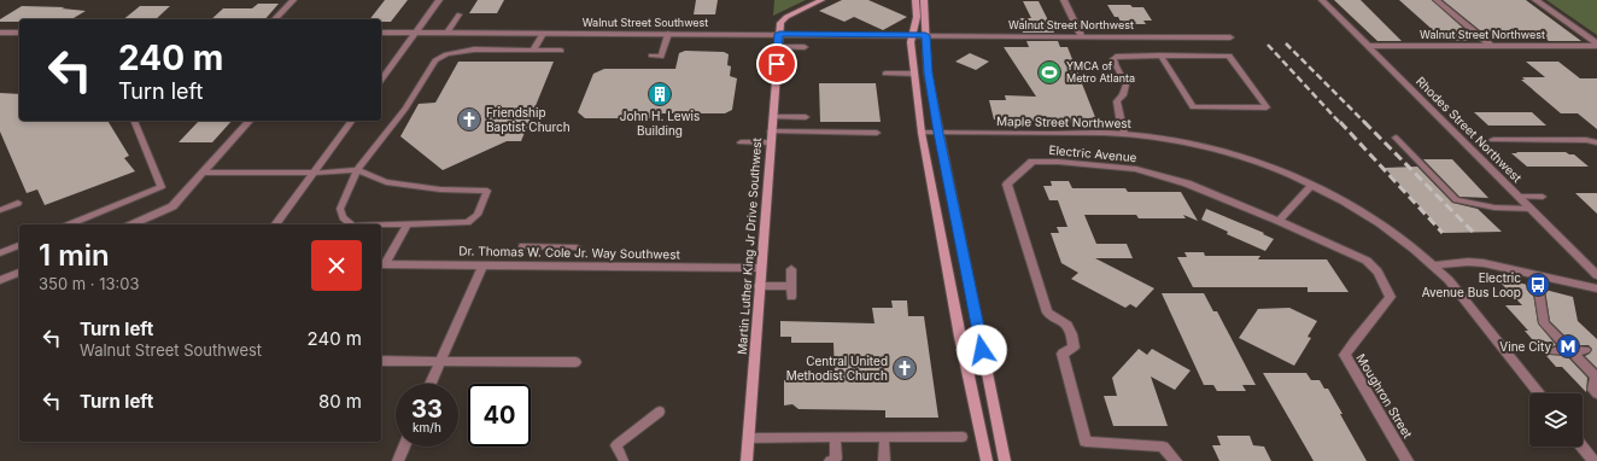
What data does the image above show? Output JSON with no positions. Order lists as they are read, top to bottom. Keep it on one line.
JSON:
{"streets":{"street":["Walnut Street Southwest","Walnut Street Northwest","Maple Street Northwest","Rhodes Street Northwest","Electric Avenue","Martin Luther King Jr Drive Southwest","Dr. Thomas W. Cole Jr. Way Southwest","Moughron Street"]},"crossings":[["Walnut Street Southwest","Walnut Street Northwest"],["Walnut Street Southwest","Martin Luther King Jr Drive Southwest"],["Walnut Street Northwest","Rhodes Street Northwest"],["Electric Avenue","Moughron Street"],["Martin Luther King Jr Drive Southwest","Dr. Thomas W. Cole Jr. Way Southwest"]],"places":{"sports":["YMCA of Metro Atlanta"],"building":["John H. Lewis Building"],"church":["Friendship Baptist Church","Central United Methodist Church"],"bus stop":["Electric Avenue Bus Loop"],"metro station":["Vine City"]},"page":{"turn":["240 m","Turn left"],"heading":["1 min","350 m · 13:03"],"list":[{"name":"Turn left","note":"Walnut Street Southwest","value":"240 m"},{"name":"Turn left","value":"80 m"}],"speed":"33 km/h","limit":"40"}}
